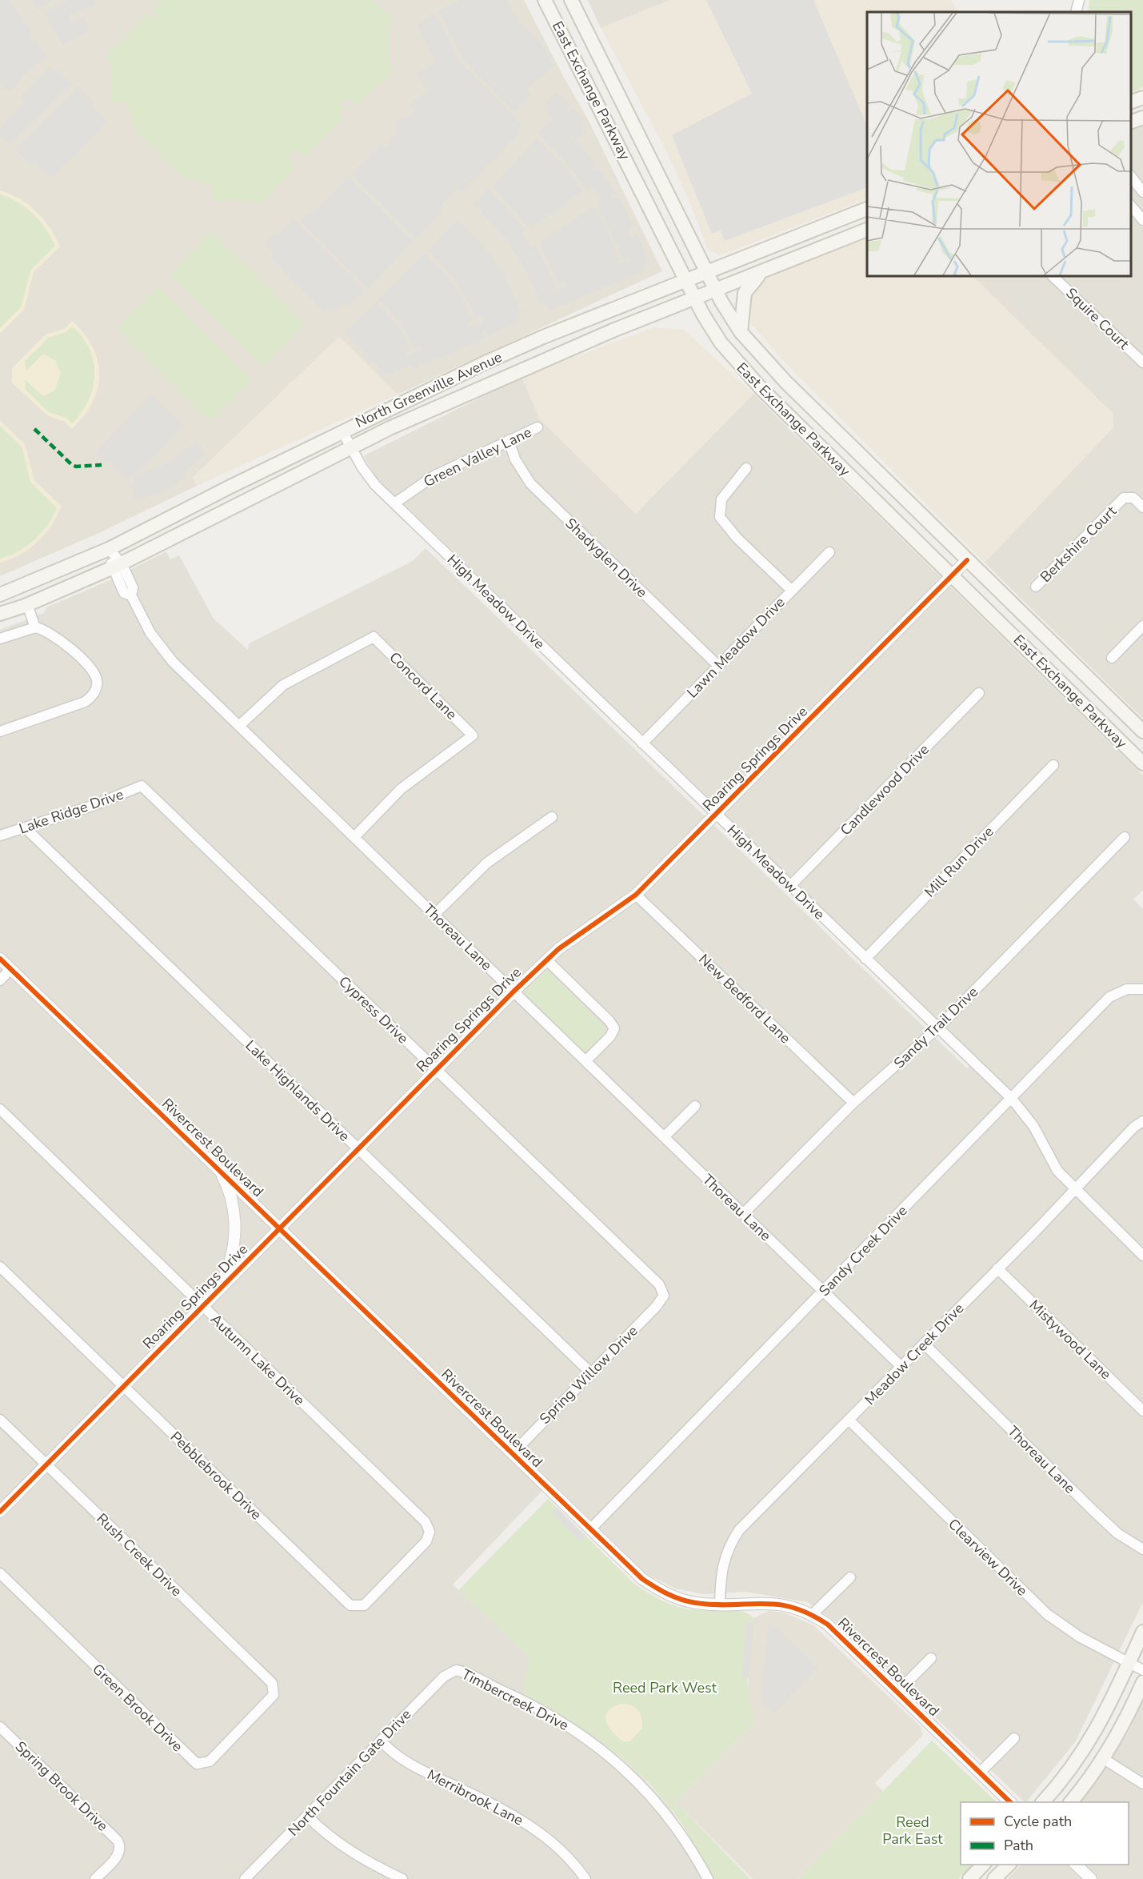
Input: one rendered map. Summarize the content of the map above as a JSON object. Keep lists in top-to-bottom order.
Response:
{
  "streets": {
    "main road": ["East Exchange Parkway", "North Greenville Avenue"],
    "street": [
      "Squire Court",
      "Green Valley Lane",
      "Berkshire Court",
      "Shadyglen Drive",
      "High Meadow Drive",
      "Lawn Meadow Drive",
      "Concord Lane",
      "Roaring Springs Drive",
      "Candlewood Drive",
      "Lake Ridge Drive",
      "Mill Run Drive",
      "Thoreau Lane",
      "New Bedford Lane",
      "Cypress Drive",
      "Sandy Trail Drive",
      "Lake Highlands Drive",
      "Rivercrest Boulevard",
      "Sandy Creek Drive",
      "Mistywood Lane",
      "Meadow Creek Drive",
      "Autumn Lake Drive",
      "Spring Willow Drive",
      "Pebblebrook Drive",
      "Rush Creek Drive",
      "Clearview Drive",
      "Timbercreek Drive",
      "Green Brook Drive",
      "North Fountain Gate Drive",
      "Spring Brook Drive",
      "Merribrook Lane"
    ]
  },
  "crossings": [
    ["East Exchange Parkway", "North Greenville Avenue"],
    ["East Exchange Parkway", "Roaring Springs Drive"],
    ["North Greenville Avenue", "High Meadow Drive"],
    ["North Greenville Avenue", "Thoreau Lane"],
    ["Green Valley Lane", "Shadyglen Drive"],
    ["Green Valley Lane", "High Meadow Drive"],
    ["Shadyglen Drive", "Lawn Meadow Drive"],
    ["High Meadow Drive", "Lawn Meadow Drive"],
    ["High Meadow Drive", "Roaring Springs Drive"],
    ["High Meadow Drive", "Candlewood Drive"],
    ["High Meadow Drive", "Mill Run Drive"],
    ["High Meadow Drive", "Sandy Trail Drive"],
    ["High Meadow Drive", "Sandy Creek Drive"],
    ["High Meadow Drive", "Meadow Creek Drive"],
    ["Concord Lane", "Thoreau Lane"],
    ["Roaring Springs Drive", "Thoreau Lane"],
    ["Roaring Springs Drive", "New Bedford Lane"],
    ["Roaring Springs Drive", "Cypress Drive"],
    ["Roaring Springs Drive", "Lake Highlands Drive"],
    ["Roaring Springs Drive", "Rivercrest Boulevard"],
    ["Roaring Springs Drive", "Autumn Lake Drive"],
    ["Roaring Springs Drive", "Pebblebrook Drive"],
    ["Roaring Springs Drive", "Rush Creek Drive"],
    ["Lake Ridge Drive", "Cypress Drive"],
    ["Lake Ridge Drive", "Lake Highlands Drive"],
    ["Thoreau Lane", "Sandy Trail Drive"],
    ["Thoreau Lane", "Sandy Creek Drive"],
    ["Thoreau Lane", "Meadow Creek Drive"],
    ["New Bedford Lane", "Sandy Trail Drive"],
    ["Cypress Drive", "Spring Willow Drive"],
    ["Lake Highlands Drive", "Spring Willow Drive"],
    ["Rivercrest Boulevard", "Sandy Creek Drive"],
    ["Rivercrest Boulevard", "Meadow Creek Drive"],
    ["Rivercrest Boulevard", "Spring Willow Drive"],
    ["Mistywood Lane", "Meadow Creek Drive"],
    ["Meadow Creek Drive", "Clearview Drive"],
    ["Autumn Lake Drive", "Pebblebrook Drive"],
    ["Rush Creek Drive", "Green Brook Drive"],
    ["Timbercreek Drive", "North Fountain Gate Drive"],
    ["North Fountain Gate Drive", "Merribrook Lane"]
  ],
  "parks": ["Reed Park West", "Reed Park East"],
  "legend": ["Cycle path", "Path"]
}
